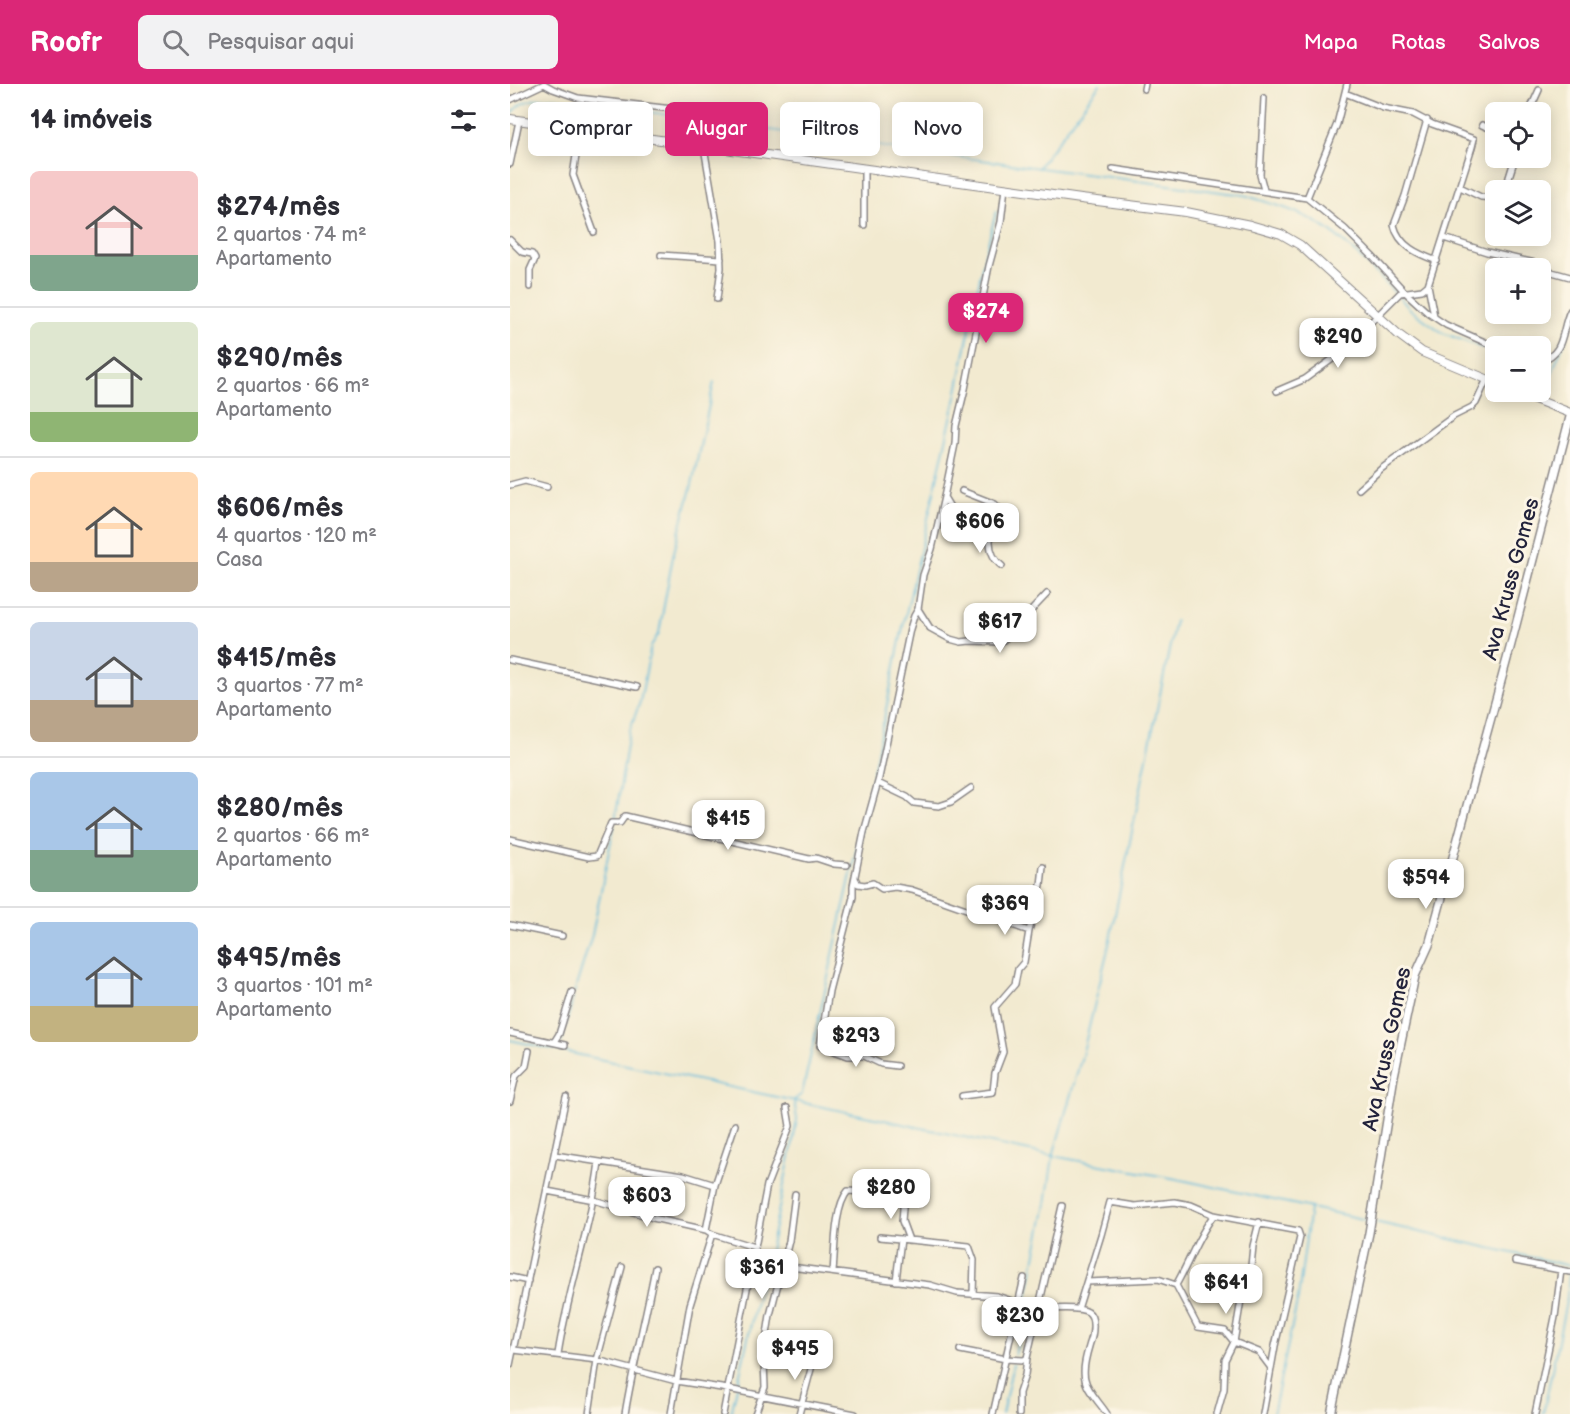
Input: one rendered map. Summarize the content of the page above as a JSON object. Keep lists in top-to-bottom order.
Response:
{
  "streets": {
    "street": ["Ava Kruss Gomes"]
  },
  "page": {
    "header": "Roofr",
    "search": "Pesquisar aqui",
    "nav": ["Mapa", "Rotas", "Salvos"],
    "heading": "14 imóveis",
    "map_buttons": ["+", "−"],
    "chip": [
      "Comprar",
      "Alugar",
      "Filtros",
      "Novo"
    ],
    "list": [
      {
        "name": "$274/mês",
        "note": "2 quartos · 74 m² · Apartamento"
      },
      {
        "name": "$290/mês",
        "note": "2 quartos · 66 m² · Apartamento"
      },
      {
        "name": "$606/mês",
        "note": "4 quartos · 120 m² · Casa"
      },
      {
        "name": "$415/mês",
        "note": "3 quartos · 77 m² · Apartamento"
      },
      {
        "name": "$280/mês",
        "note": "2 quartos · 66 m² · Apartamento"
      },
      {
        "name": "$495/mês",
        "note": "3 quartos · 101 m² · Apartamento"
      }
    ],
    "price": [
      "$274",
      "$290",
      "$606",
      "$617",
      "$415",
      "$594",
      "$369",
      "$293",
      "$280",
      "$603",
      "$361",
      "$641",
      "$230",
      "$495"
    ]
  }
}
